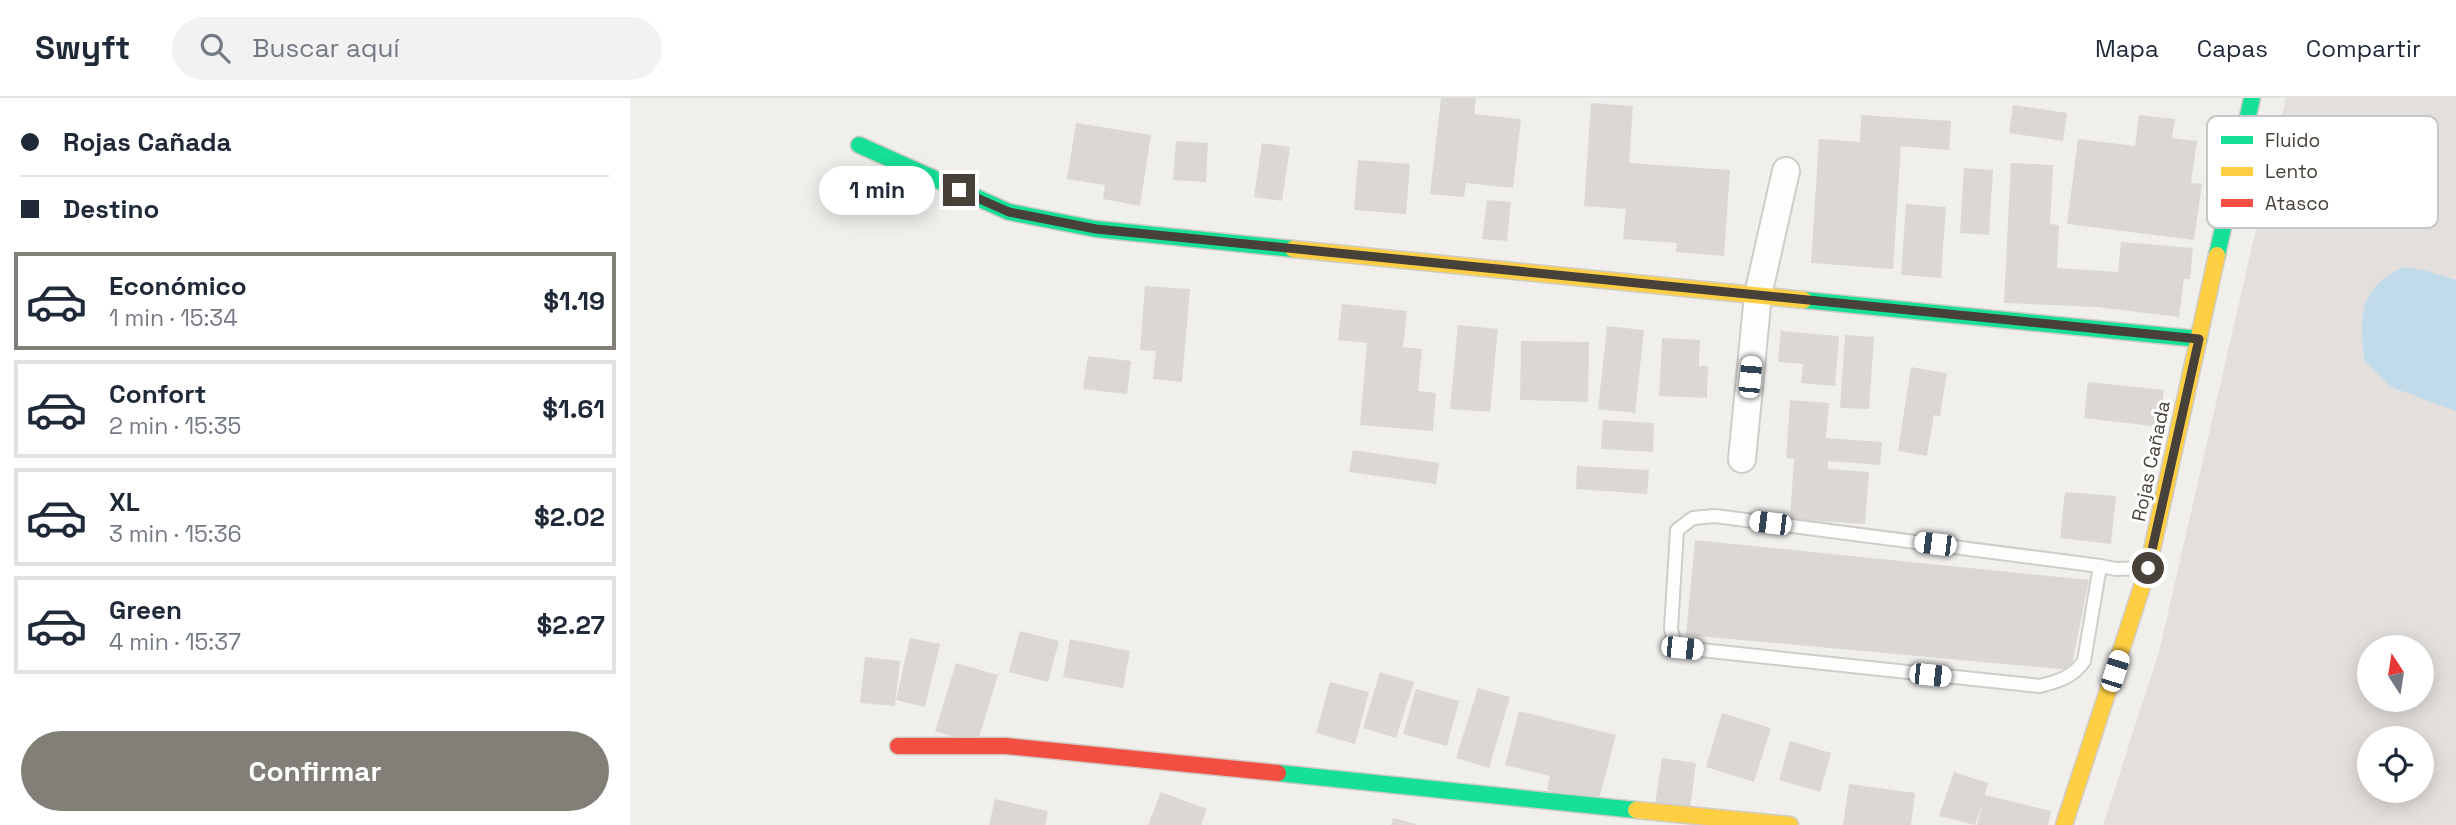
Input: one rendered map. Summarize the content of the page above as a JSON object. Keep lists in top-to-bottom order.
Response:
{
  "streets": {
    "street": ["Rojas Cañada"]
  },
  "legend": ["Fluido", "Lento", "Atasco"],
  "north": "top",
  "page": {
    "header": "Swyft",
    "search": "Buscar aquí",
    "nav": ["Mapa", "Capas", "Compartir"],
    "banner": ["Rojas Cañada", "Destino"],
    "bubble": "1 min",
    "list": [
      {
        "name": "Económico",
        "note": "1 min · 15:34",
        "value": "$1.19"
      },
      {
        "name": "Confort",
        "note": "2 min · 15:35",
        "value": "$1.61"
      },
      {
        "name": "XL",
        "note": "3 min · 15:36",
        "value": "$2.02"
      },
      {
        "name": "Green",
        "note": "4 min · 15:37",
        "value": "$2.27"
      }
    ],
    "buttons": "Confirmar"
  }
}
